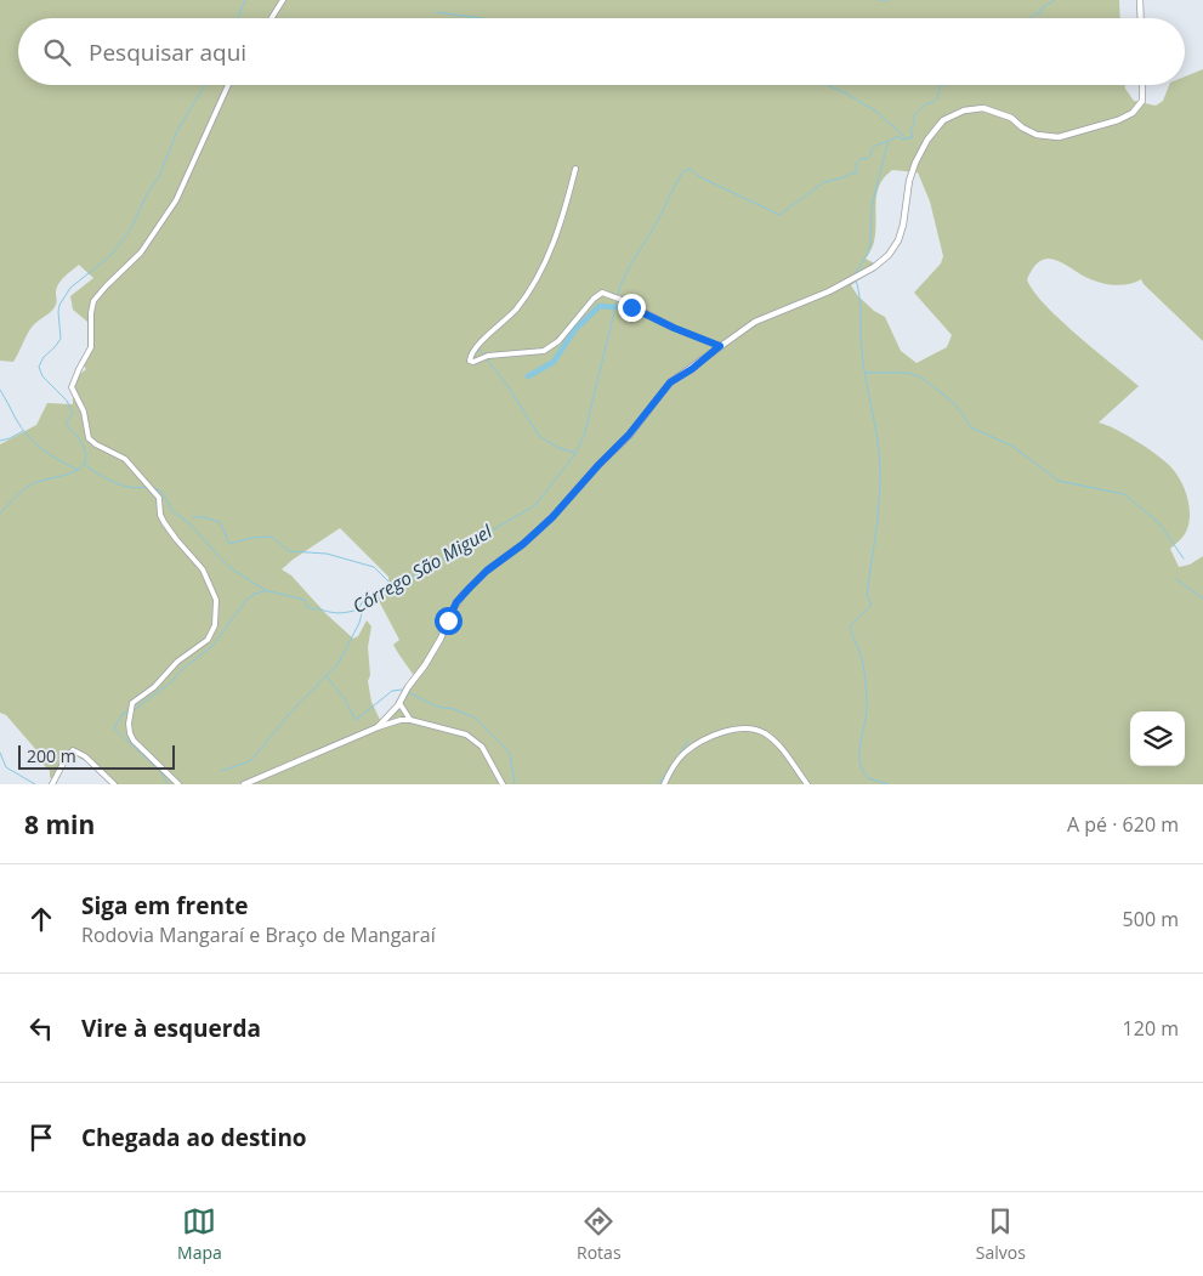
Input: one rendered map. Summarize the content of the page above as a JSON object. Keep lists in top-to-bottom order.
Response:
{
  "water": ["Córrego São Miguel"],
  "scale_bar": "200 m",
  "page": {
    "search": "Pesquisar aqui",
    "scale": "200 m",
    "heading": ["8 min", "A pé · 620 m"],
    "list": [
      ["Siga em frente", "Rodovia Mangaraí e Braço de Mangaraí", "500 m"],
      ["Vire à esquerda", "120 m"],
      "Chegada ao destino"
    ],
    "nav": ["Mapa", "Rotas", "Salvos"]
  }
}
